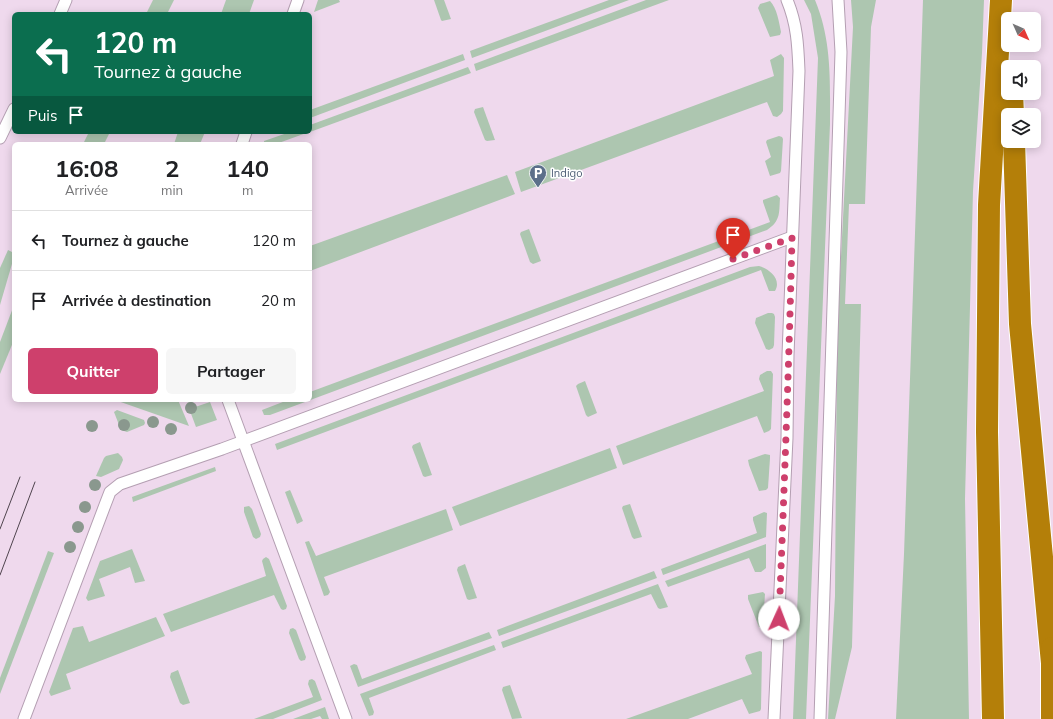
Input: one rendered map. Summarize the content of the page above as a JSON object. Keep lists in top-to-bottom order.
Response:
{
  "places": {
    "parking": ["Indigo"]
  },
  "north": "bottom right",
  "page": {
    "turn": ["120 m", "Tournez à gauche"],
    "then": "Puis",
    "eta": [
      "16:08",
      "Arrivée",
      "2",
      "min",
      "140",
      "m"
    ],
    "list": [
      {
        "name": "Tournez à gauche",
        "value": "120 m"
      },
      {
        "name": "Arrivée à destination",
        "value": "20 m"
      }
    ],
    "buttons": ["Quitter", "Partager"]
  }
}
